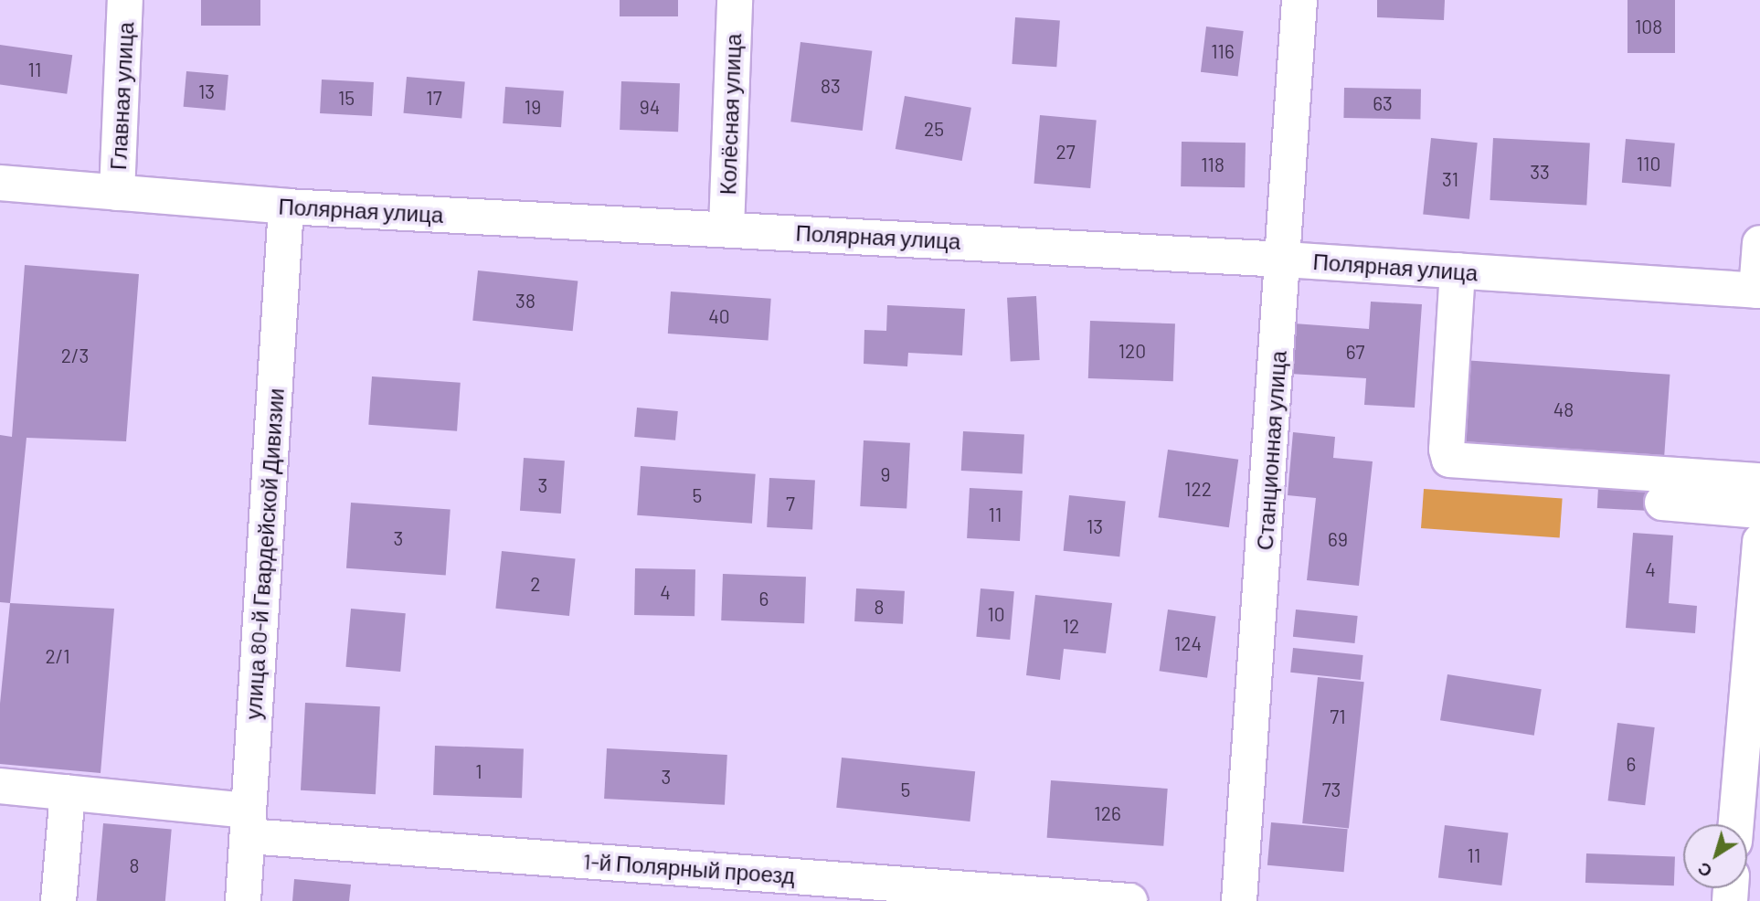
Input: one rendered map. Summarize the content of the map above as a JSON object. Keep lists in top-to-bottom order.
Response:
{
  "streets": {
    "street": [
      "Главная улица",
      "Колёсная улица",
      "Полярная улица",
      "Станционная улица",
      "улица 80-й Гвардейской Дивизии",
      "1-й Полярный проезд"
    ]
  },
  "crossings": [
    ["Главная улица", "Полярная улица"],
    ["Колёсная улица", "Полярная улица"],
    ["Полярная улица", "Станционная улица"],
    ["Полярная улица", "улица 80-й Гвардейской Дивизии"],
    ["улица 80-й Гвардейской Дивизии", "1-й Полярный проезд"]
  ],
  "house_numbers": [
    "108",
    "116",
    "11",
    "83",
    "13",
    "15",
    "17",
    "63",
    "19",
    "94",
    "25",
    "27",
    "110",
    "118",
    "33",
    "31",
    "38",
    "40",
    "120",
    "67",
    "2/3",
    "48",
    "9",
    "3",
    "122",
    "5",
    "7",
    "11",
    "13",
    "3",
    "69",
    "4",
    "2",
    "4",
    "6",
    "8",
    "10",
    "12",
    "124",
    "2/1",
    "71",
    "6",
    "1",
    "3",
    "5",
    "73",
    "126",
    "11",
    "8"
  ],
  "north": "bottom left"
}
